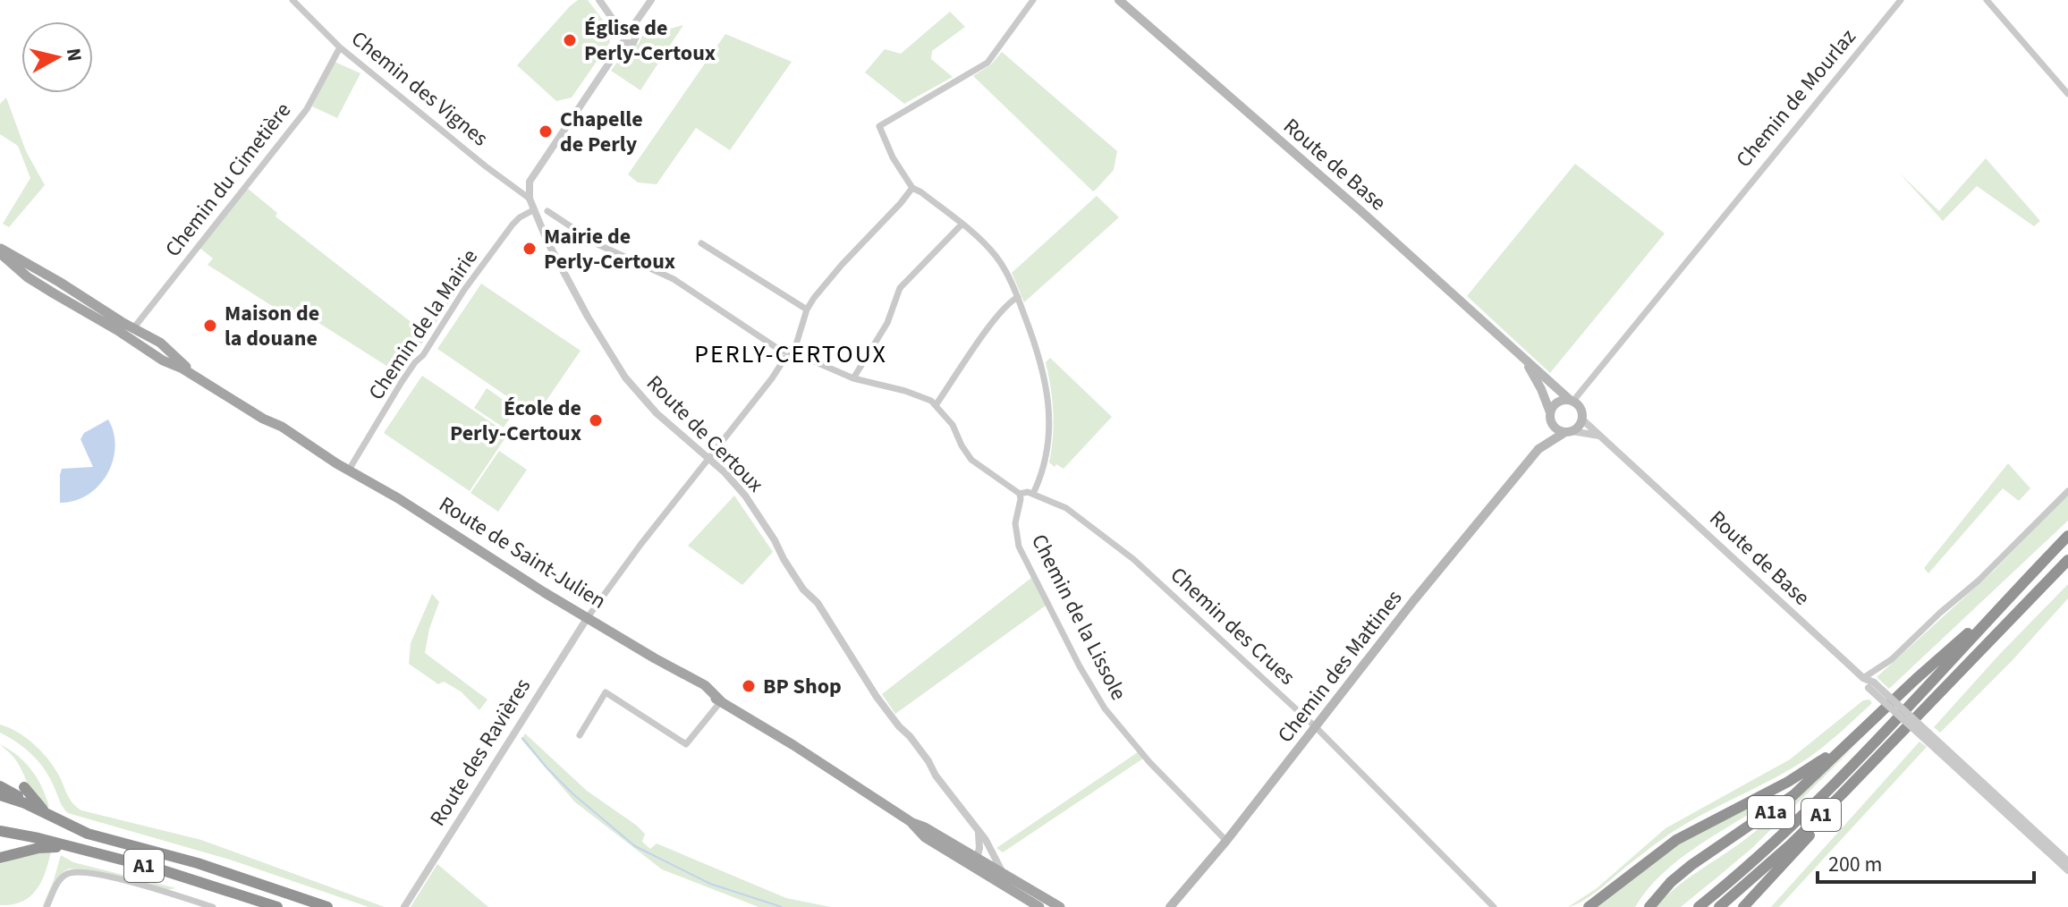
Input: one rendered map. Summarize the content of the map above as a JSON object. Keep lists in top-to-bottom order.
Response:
{
  "streets": {
    "highway": ["A1a", "A1"],
    "main road": ["Route de Base", "Route de Saint-Julien", "Chemin des Mattines"],
    "street": [
      "Chemin des Vignes",
      "Chemin de Mourlaz",
      "Chemin du Cimetière",
      "Chemin de la Mairie",
      "Route de Certoux",
      "Chemin de la Lissole",
      "Chemin des Crues",
      "Route des Ravières"
    ]
  },
  "crossings": [
    ["Chemin des Vignes", "Chemin du Cimetière"],
    ["Chemin des Vignes", "Route de Certoux"],
    ["Chemin de Mourlaz", "Route de Base"],
    ["Chemin de Mourlaz", "Chemin des Mattines"],
    ["Route de Base", "Chemin des Mattines"],
    ["Chemin du Cimetière", "Route de Saint-Julien"],
    ["Chemin de la Mairie", "Route de Certoux"],
    ["Chemin de la Mairie", "Route de Saint-Julien"],
    ["Route de Certoux", "Route de Saint-Julien"],
    ["Route de Saint-Julien", "Route des Ravières"],
    ["Chemin de la Lissole", "Chemin des Crues"],
    ["Chemin de la Lissole", "Chemin des Mattines"],
    ["Chemin des Crues", "Chemin des Mattines"],
    ["A1a", "A1"]
  ],
  "districts": ["PERLY-CERTOUX"],
  "places": [
    "Église de Perly-Certoux",
    "Chapelle de Perly",
    "Mairie de Perly-Certoux",
    "Maison de la douane",
    "École de Perly-Certoux",
    "BP Shop"
  ],
  "scale_bar": "200 m",
  "north": "right"
}
